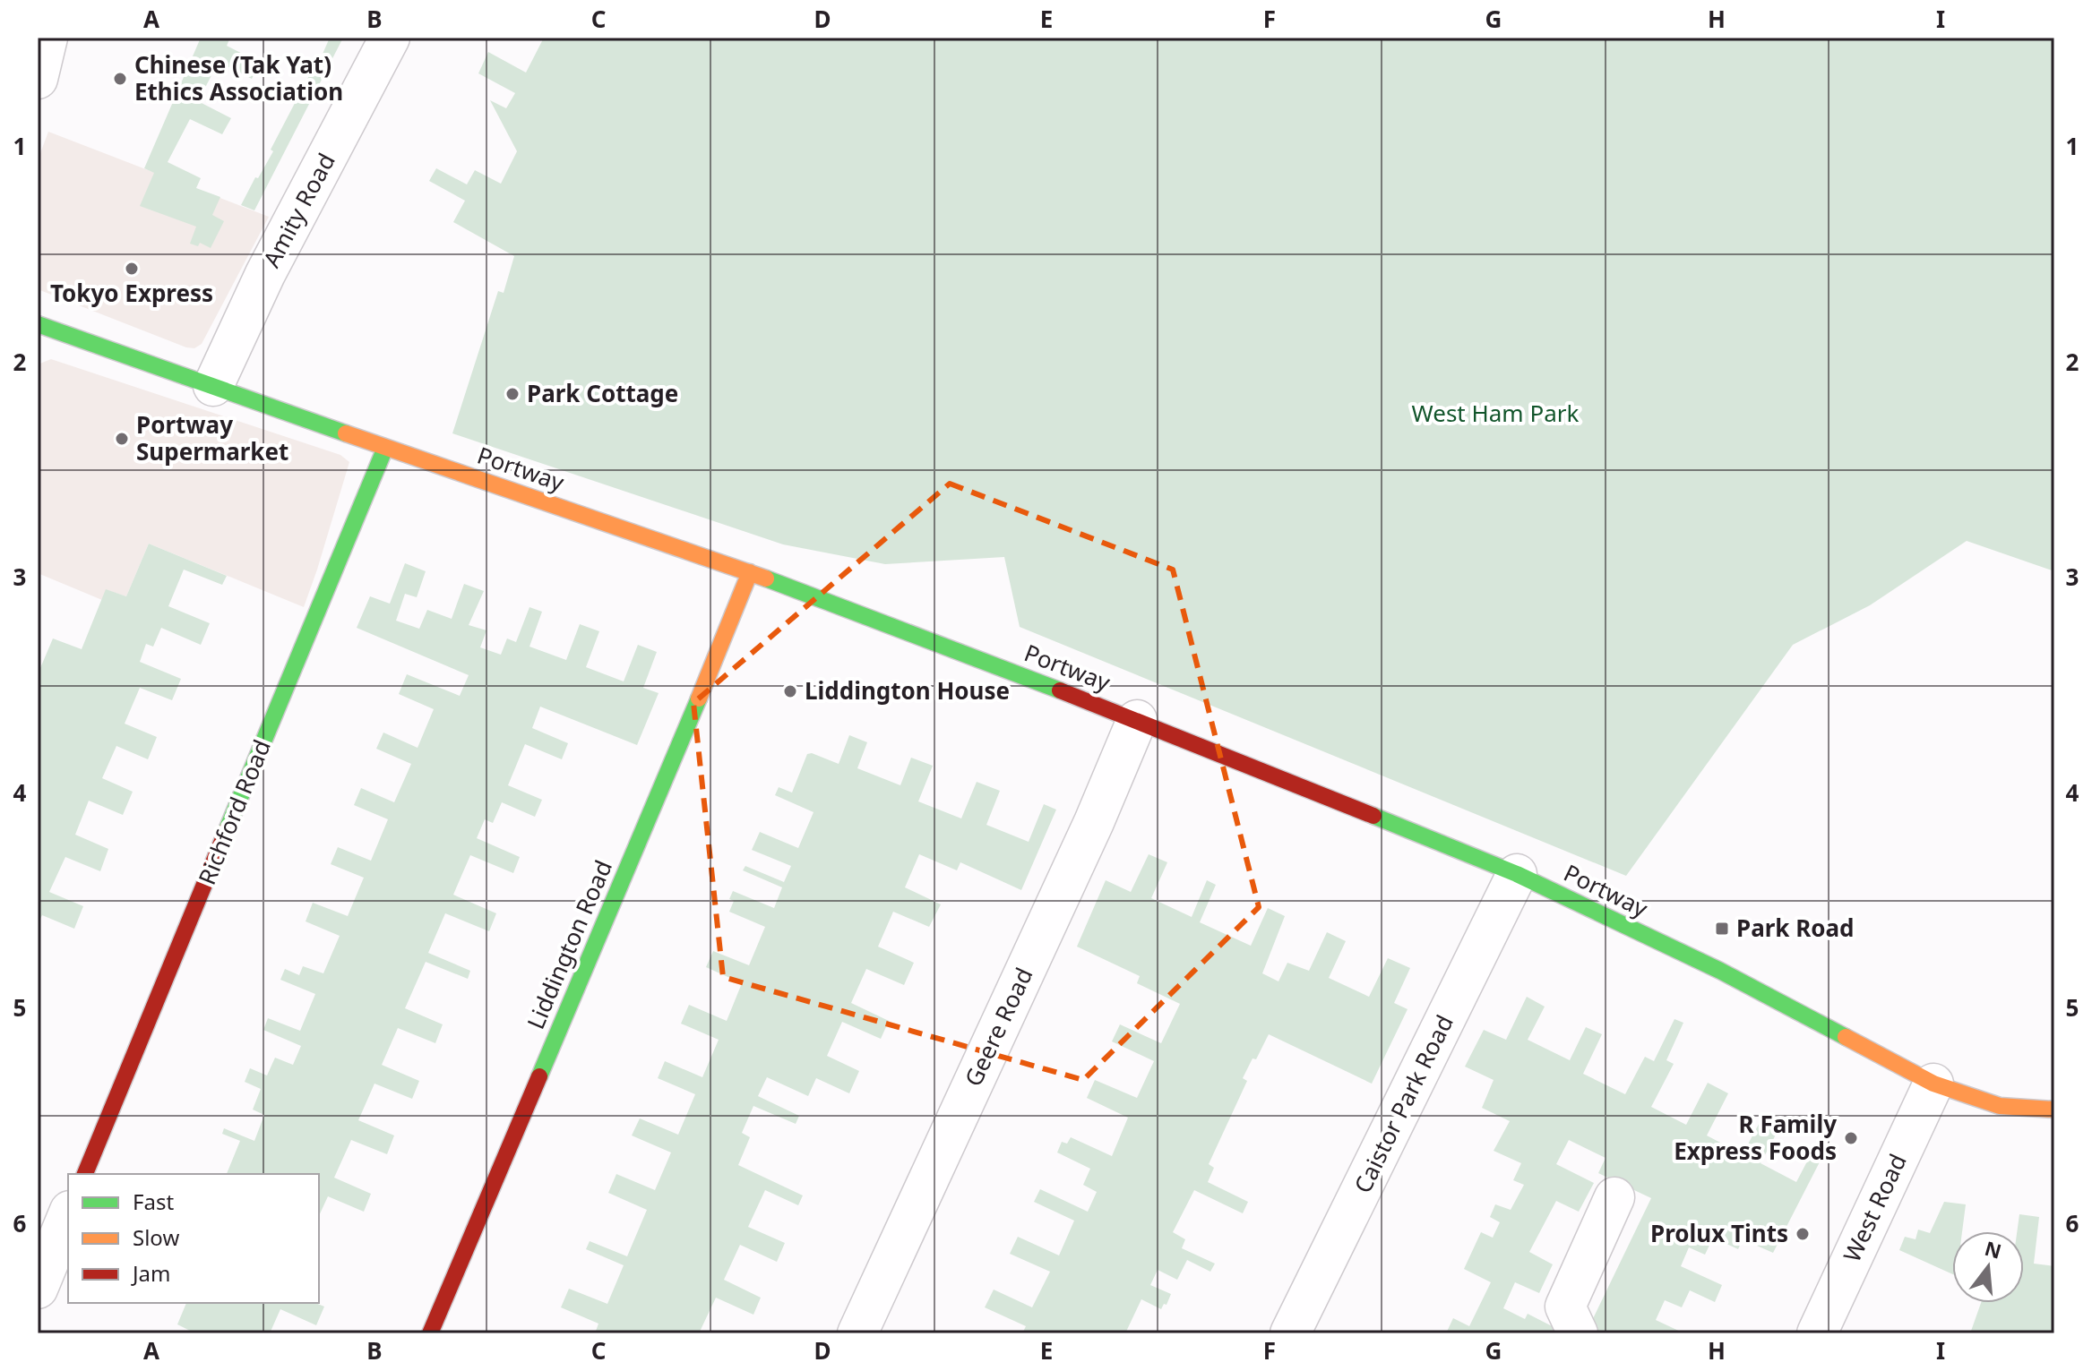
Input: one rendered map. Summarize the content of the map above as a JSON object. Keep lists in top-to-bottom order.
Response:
{
  "streets": {
    "main road": ["Portway", "Richford Road", "Liddington Road"],
    "street": [
      "Amity Road",
      "Geere Road",
      "Caistor Park Road",
      "West Road"
    ]
  },
  "crossings": [
    ["Amity Road", "Portway"],
    ["Portway", "Richford Road"],
    ["Portway", "Liddington Road"],
    ["Portway", "Geere Road"],
    ["Portway", "Caistor Park Road"],
    ["Portway", "West Road"]
  ],
  "parks": ["West Ham Park"],
  "places": {
    "other": [
      "Chinese (Tak Yat) Ethics Association",
      "Tokyo Express",
      "Park Cottage",
      "Portway Supermarket",
      "Liddington House",
      "R Family Express Foods",
      "Prolux Tints"
    ],
    "transit": ["Park Road"]
  },
  "legend": ["Fast", "Slow", "Jam"],
  "north": "top",
  "grid": {
    "columns": [
      "A",
      "B",
      "C",
      "D",
      "E",
      "F",
      "G",
      "H",
      "I"
    ],
    "rows": [
      "1",
      "2",
      "3",
      "4",
      "5",
      "6"
    ]
  }
}
